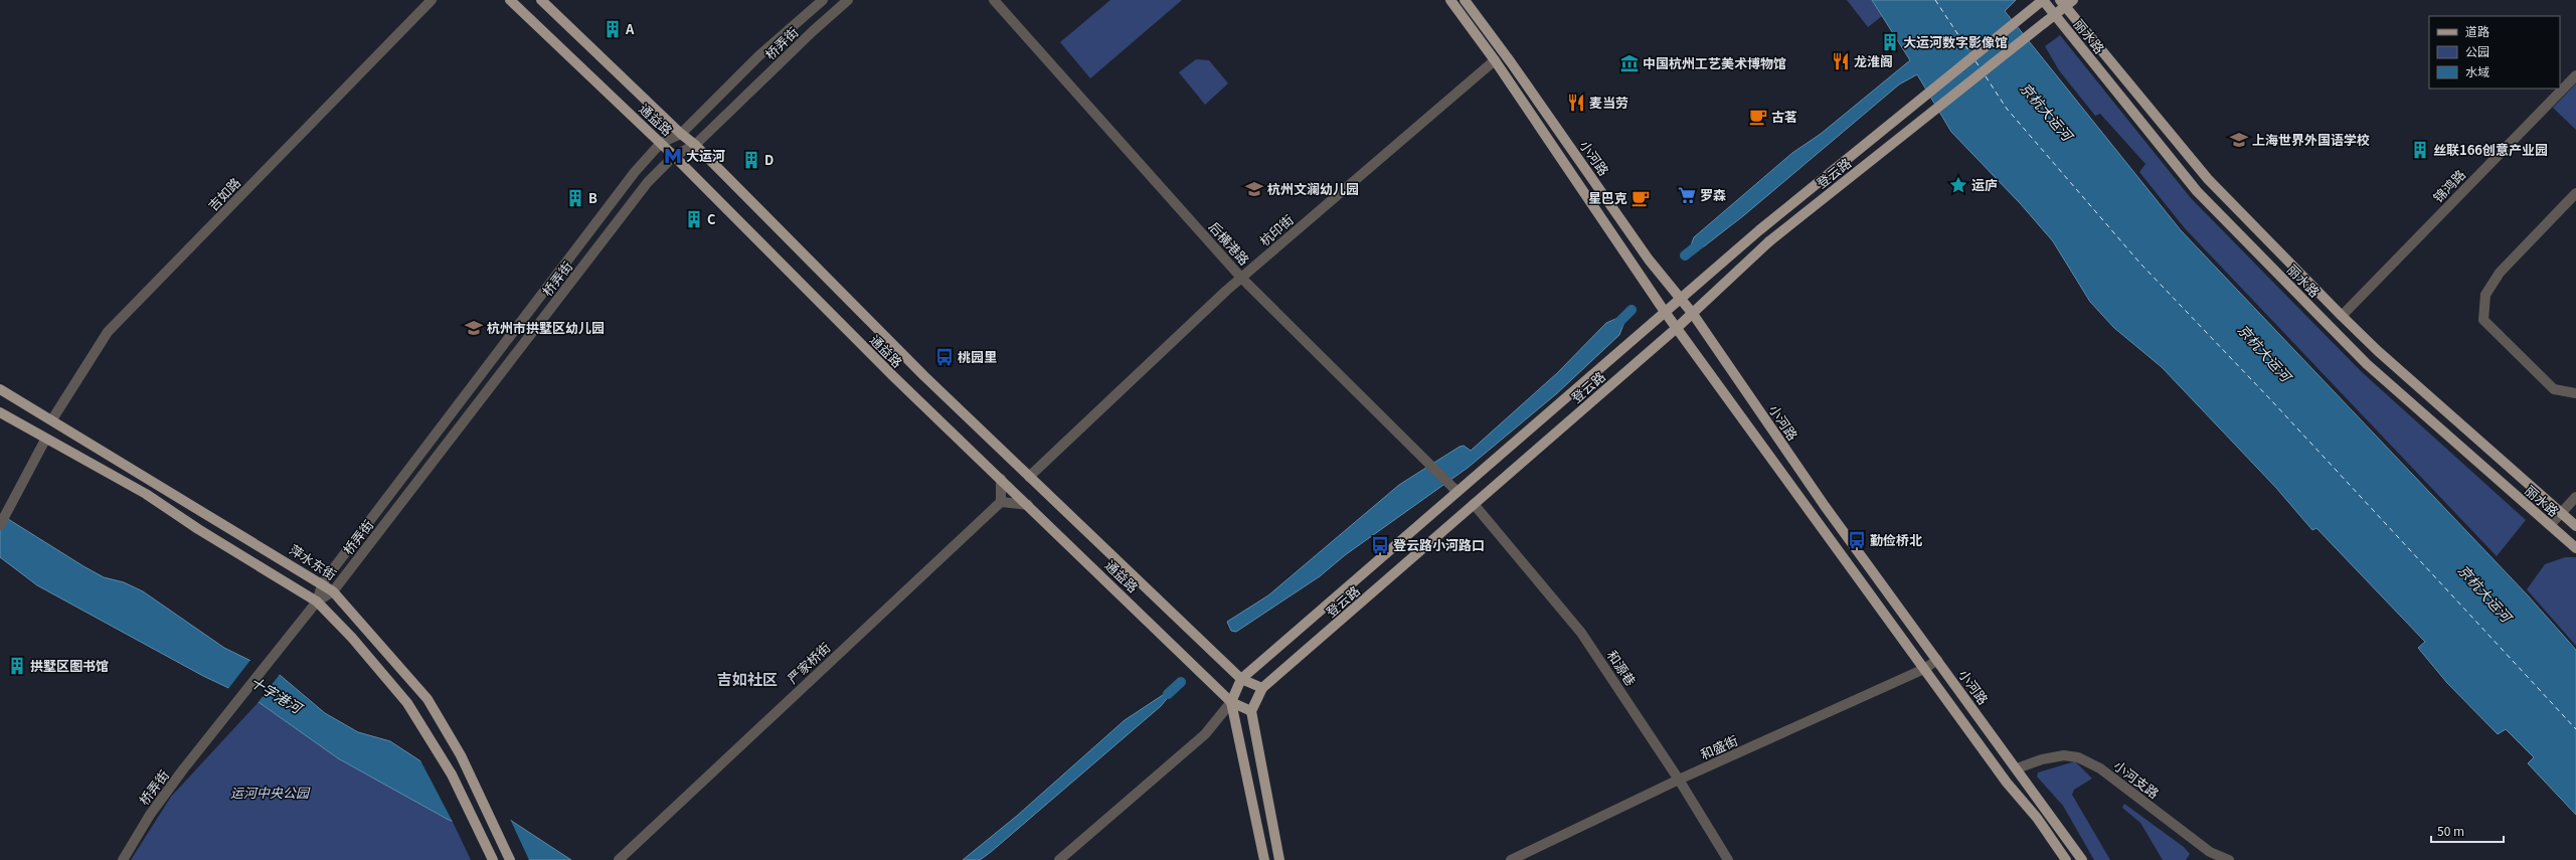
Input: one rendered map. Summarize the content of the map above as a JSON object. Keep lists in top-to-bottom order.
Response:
{
  "streets": {
    "main road": [
      "丽水路",
      "通益路",
      "小河路",
      "登云路",
      "萍水东街"
    ],
    "street": [
      "桥弄街",
      "锦鸿路",
      "吉如路",
      "杭印街",
      "后横港路",
      "严家桥街",
      "和源巷",
      "和盛街",
      "小河支路"
    ]
  },
  "crossings": [
    ["丽水路", "登云路"],
    ["丽水路", "锦鸿路"],
    ["桥弄街", "通益路"],
    ["桥弄街", "萍水东街"],
    ["通益路", "登云路"],
    ["通益路", "杭印街"],
    ["小河路", "登云路"],
    ["小河路", "和盛街"],
    ["小河路", "小河支路"],
    ["登云路", "后横港路"],
    ["登云路", "和源巷"],
    ["吉如路", "萍水东街"],
    ["杭印街", "后横港路"],
    ["和源巷", "和盛街"]
  ],
  "districts": ["吉如社区"],
  "water": ["京杭大运河", "十字港河"],
  "parks": ["运河中央公园"],
  "places": {
    "building": [
      "A",
      "大运河数字影像馆",
      "丝联166创意产业园",
      "D",
      "B",
      "C",
      "拱墅区图书馆"
    ],
    "restaurant": ["龙淮阁", "麦当劳"],
    "museum": ["中国杭州工艺美术博物馆"],
    "cafe": ["古茗", "星巴克"],
    "school or university": ["上海世界外国语学校", "杭州文澜幼儿园", "杭州市拱墅区幼儿园"],
    "metro station": ["大运河"],
    "place": ["运庐"],
    "supermarket": ["罗森"],
    "bus stop": ["桃园里", "勤俭桥北", "登云路小河路口"]
  },
  "legend": ["道路", "公园", "水域"],
  "scale_bar": "50 m"
}
